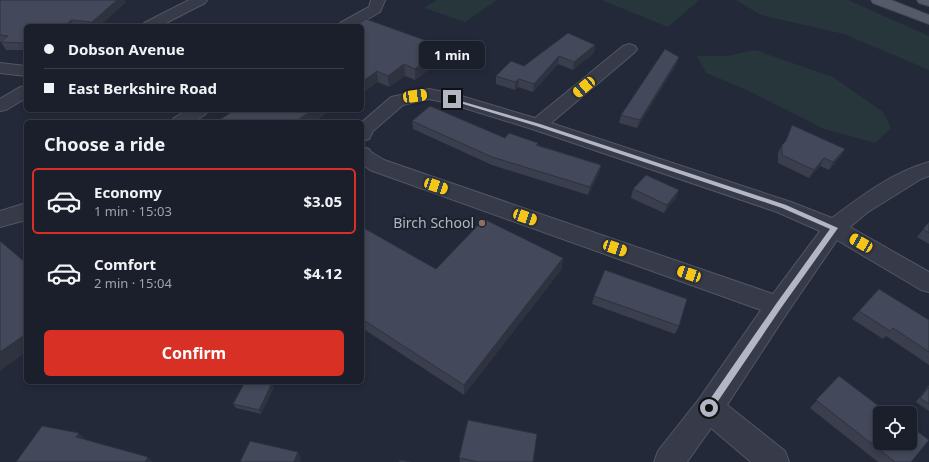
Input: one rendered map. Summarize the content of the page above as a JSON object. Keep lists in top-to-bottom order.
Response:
{
  "places": ["Birch School"],
  "page": {
    "banner": ["Dobson Avenue", "East Berkshire Road"],
    "bubble": "1 min",
    "heading": "Choose a ride",
    "list": [
      {
        "name": "Economy",
        "note": "1 min · 15:03",
        "value": "$3.05"
      },
      {
        "name": "Comfort",
        "note": "2 min · 15:04",
        "value": "$4.12"
      }
    ],
    "buttons": "Confirm"
  }
}
